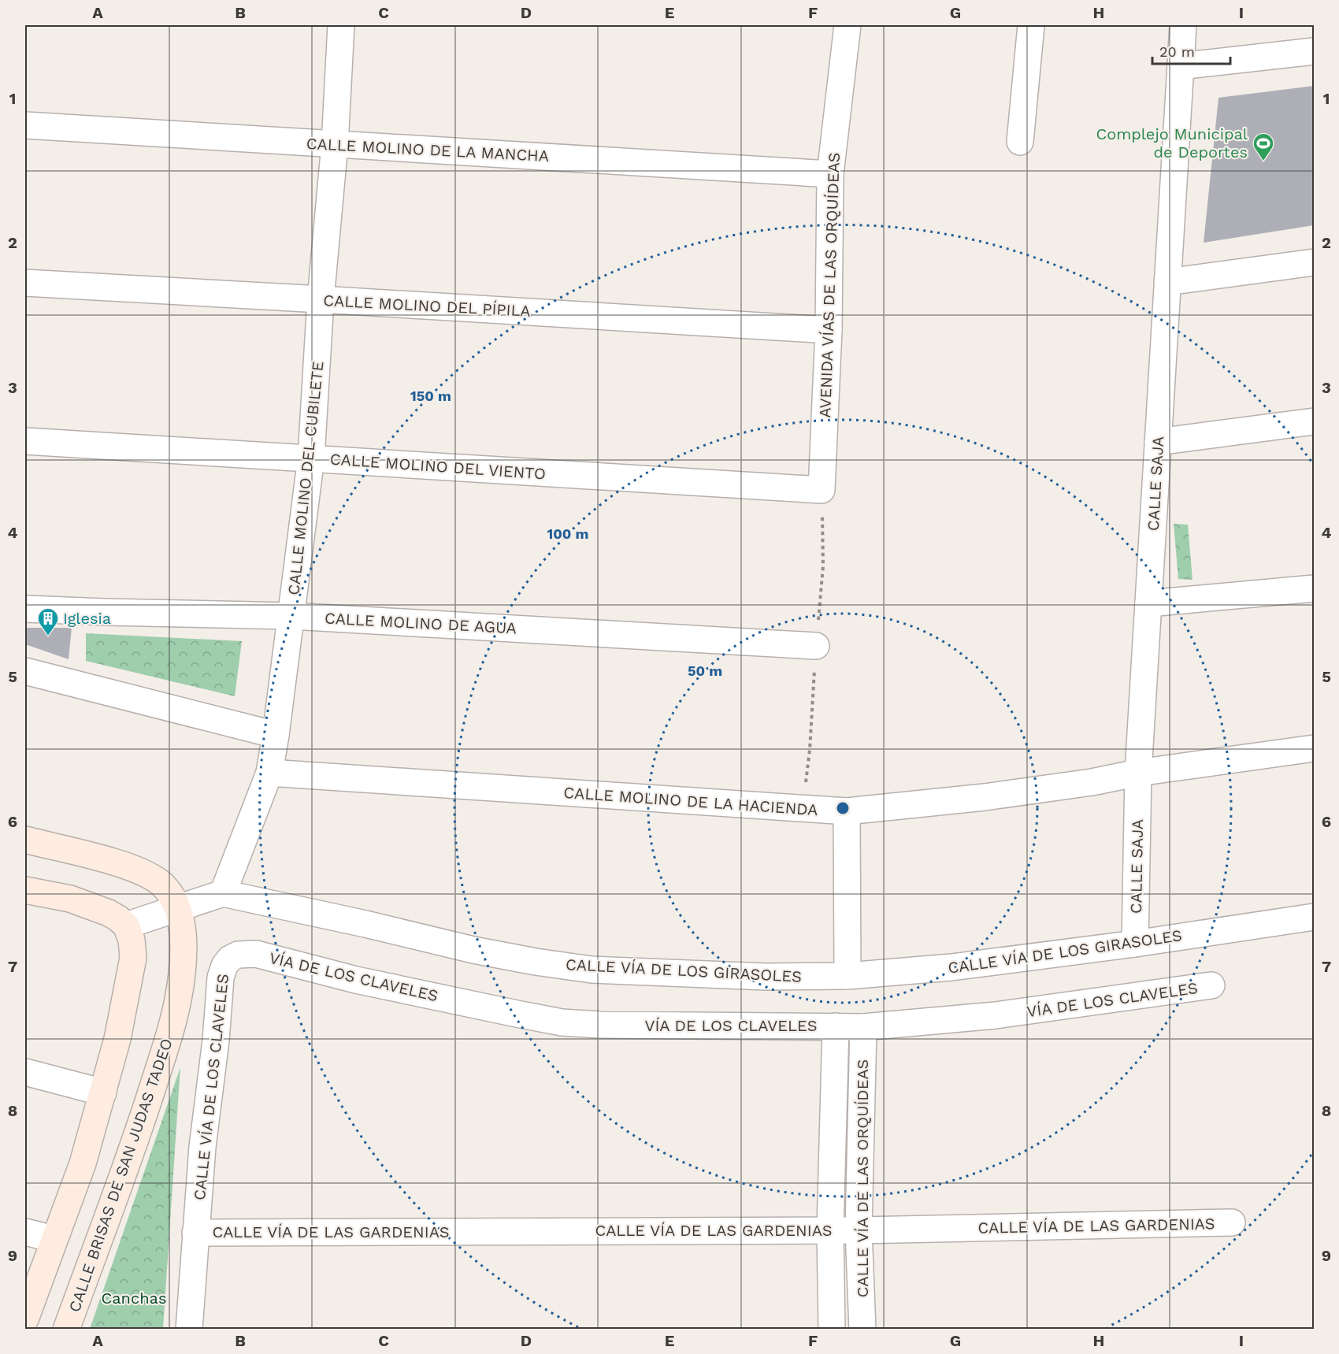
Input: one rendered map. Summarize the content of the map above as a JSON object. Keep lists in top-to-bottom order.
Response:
{
  "streets": {
    "street": [
      "CALLE MOLINO DE LA MANCHA",
      "AVENIDA VÍAS DE LAS ORQUÍDEAS",
      "CALLE MOLINO DEL PÍPILA",
      "CALLE MOLINO DEL VIENTO",
      "CALLE MOLINO DEL CUBILETE",
      "CALLE SAJA",
      "CALLE MOLINO DE AGUA",
      "CALLE MOLINO DE LA HACIENDA",
      "CALLE VÍA DE LOS GIRASOLES",
      "VÍA DE LOS CLAVELES",
      "CALLE VÍA DE LOS CLAVELES",
      "CALLE BRISAS DE SAN JUDAS TADEO",
      "CALLE VÍA DE LAS ORQUÍDEAS",
      "CALLE VÍA DE LAS GARDENIAS"
    ]
  },
  "crossings": [
    ["CALLE MOLINO DE LA MANCHA", "AVENIDA VÍAS DE LAS ORQUÍDEAS"],
    ["CALLE MOLINO DE LA MANCHA", "CALLE MOLINO DEL CUBILETE"],
    ["AVENIDA VÍAS DE LAS ORQUÍDEAS", "CALLE MOLINO DEL PÍPILA"],
    ["AVENIDA VÍAS DE LAS ORQUÍDEAS", "CALLE MOLINO DEL VIENTO"],
    ["CALLE MOLINO DEL PÍPILA", "CALLE MOLINO DEL CUBILETE"],
    ["CALLE MOLINO DEL VIENTO", "CALLE MOLINO DEL CUBILETE"],
    ["CALLE MOLINO DEL CUBILETE", "CALLE MOLINO DE AGUA"],
    ["CALLE MOLINO DEL CUBILETE", "CALLE MOLINO DE LA HACIENDA"],
    ["CALLE MOLINO DEL CUBILETE", "CALLE VÍA DE LOS GIRASOLES"],
    ["CALLE SAJA", "CALLE MOLINO DE LA HACIENDA"],
    ["CALLE SAJA", "CALLE VÍA DE LOS GIRASOLES"],
    ["VÍA DE LOS CLAVELES", "CALLE VÍA DE LOS CLAVELES"],
    ["VÍA DE LOS CLAVELES", "CALLE VÍA DE LAS ORQUÍDEAS"],
    ["CALLE VÍA DE LOS CLAVELES", "CALLE VÍA DE LAS GARDENIAS"],
    ["CALLE VÍA DE LAS ORQUÍDEAS", "CALLE VÍA DE LAS GARDENIAS"]
  ],
  "parks": ["Canchas"],
  "places": {
    "sports": ["Complejo Municipal de Deportes"],
    "building": ["Iglesia"]
  },
  "scale_bar": "20 m",
  "grid": {
    "columns": [
      "A",
      "B",
      "C",
      "D",
      "E",
      "F",
      "G",
      "H",
      "I"
    ],
    "rows": [
      "1",
      "2",
      "3",
      "4",
      "5",
      "6",
      "7",
      "8",
      "9"
    ]
  },
  "rings": ["150 m", "100 m", "50 m"]
}
